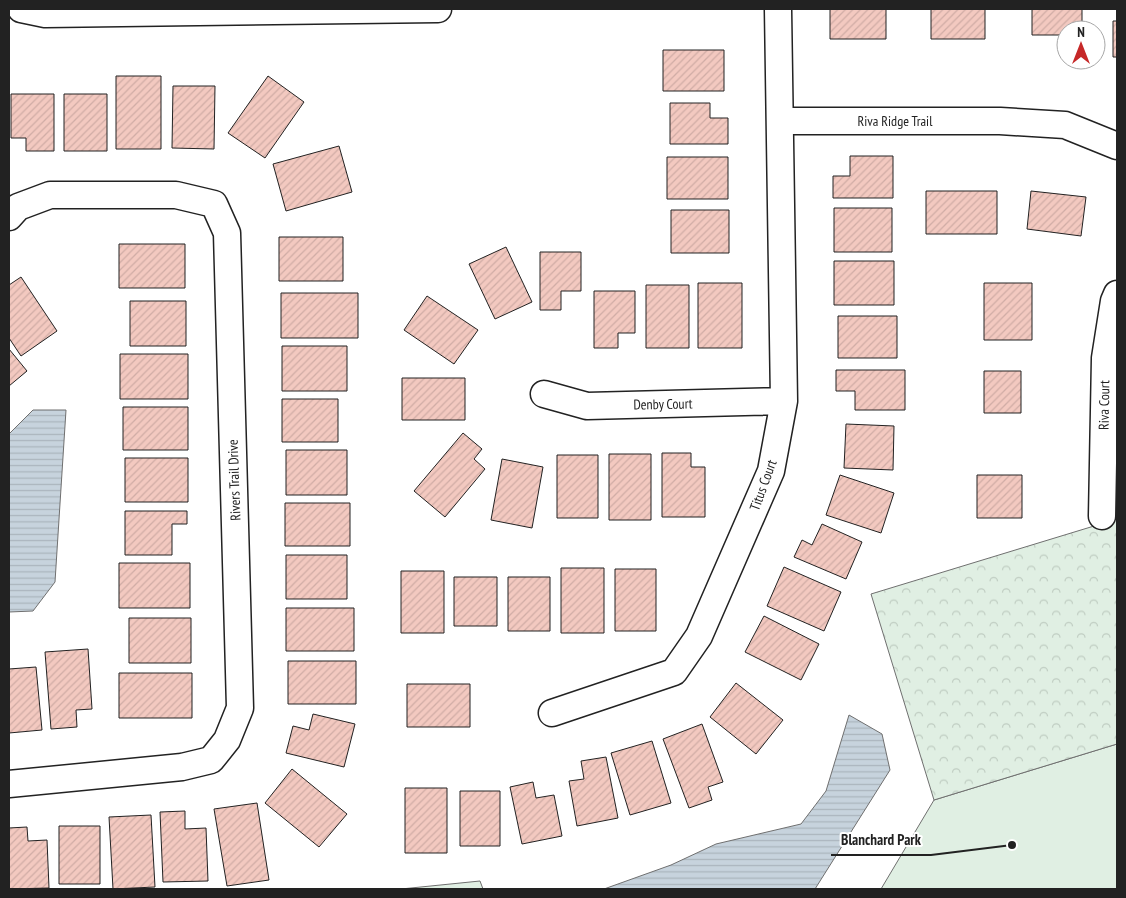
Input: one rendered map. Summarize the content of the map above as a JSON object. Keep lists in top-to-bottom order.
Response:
{
  "streets": {
    "street": [
      "Riva Ridge Trail",
      "Denby Court",
      "Riva Court",
      "Rivers Trail Drive",
      "Titus Court"
    ]
  },
  "crossings": [
    ["Riva Ridge Trail", "Titus Court"],
    ["Denby Court", "Titus Court"]
  ],
  "places": ["Blanchard Park"],
  "north": "top"
}
